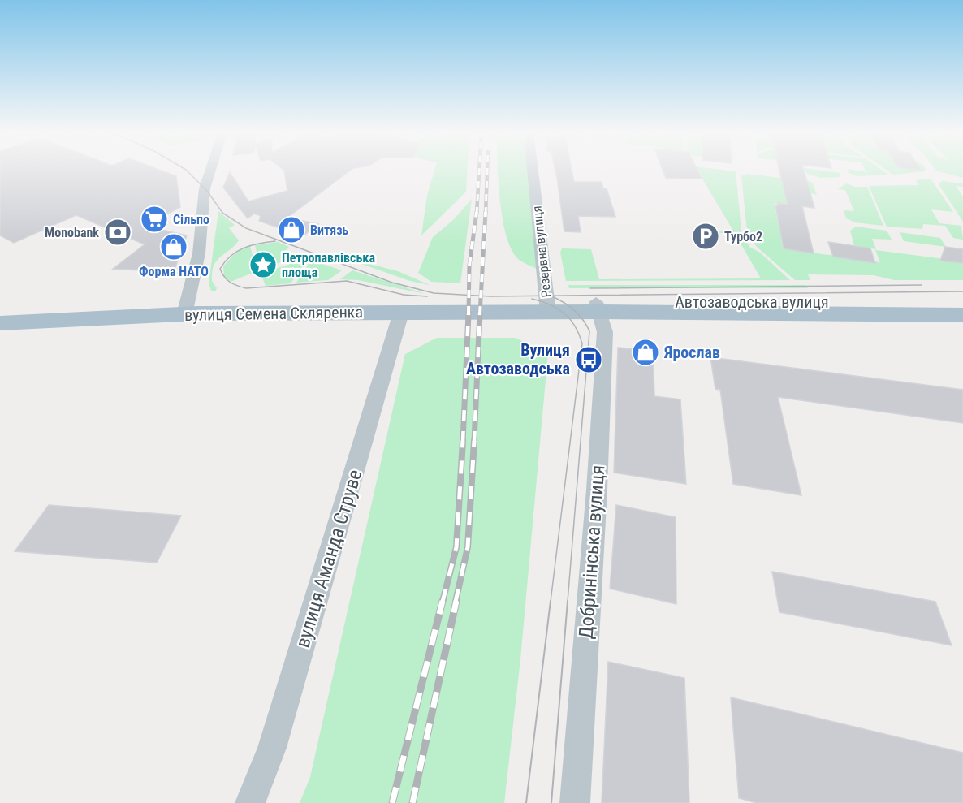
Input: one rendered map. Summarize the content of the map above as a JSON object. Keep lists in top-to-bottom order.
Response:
{
  "streets": {
    "main road": ["Автозаводська вулиця", "вулиця Семена Скляренка"],
    "street": ["Резервна вулиця", "Добринінська вулиця", "вулиця Аманда Струве"]
  },
  "crossings": [
    ["Резервна вулиця", "Автозаводська вулиця"],
    ["Резервна вулиця", "вулиця Семена Скляренка"],
    ["Автозаводська вулиця", "вулиця Семена Скляренка"],
    ["Автозаводська вулиця", "Добринінська вулиця"],
    ["вулиця Семена Скляренка", "вулиця Аманда Струве"]
  ],
  "places": {
    "supermarket": ["Сільпо"],
    "shop": ["Витязь", "Форма НАТО", "Ярослав"],
    "bank": ["Monobank"],
    "parking": ["Турбо2"],
    "place": ["Петропавлівська площа"],
    "bus stop": ["Вулиця Автозаводська"]
  }
}
